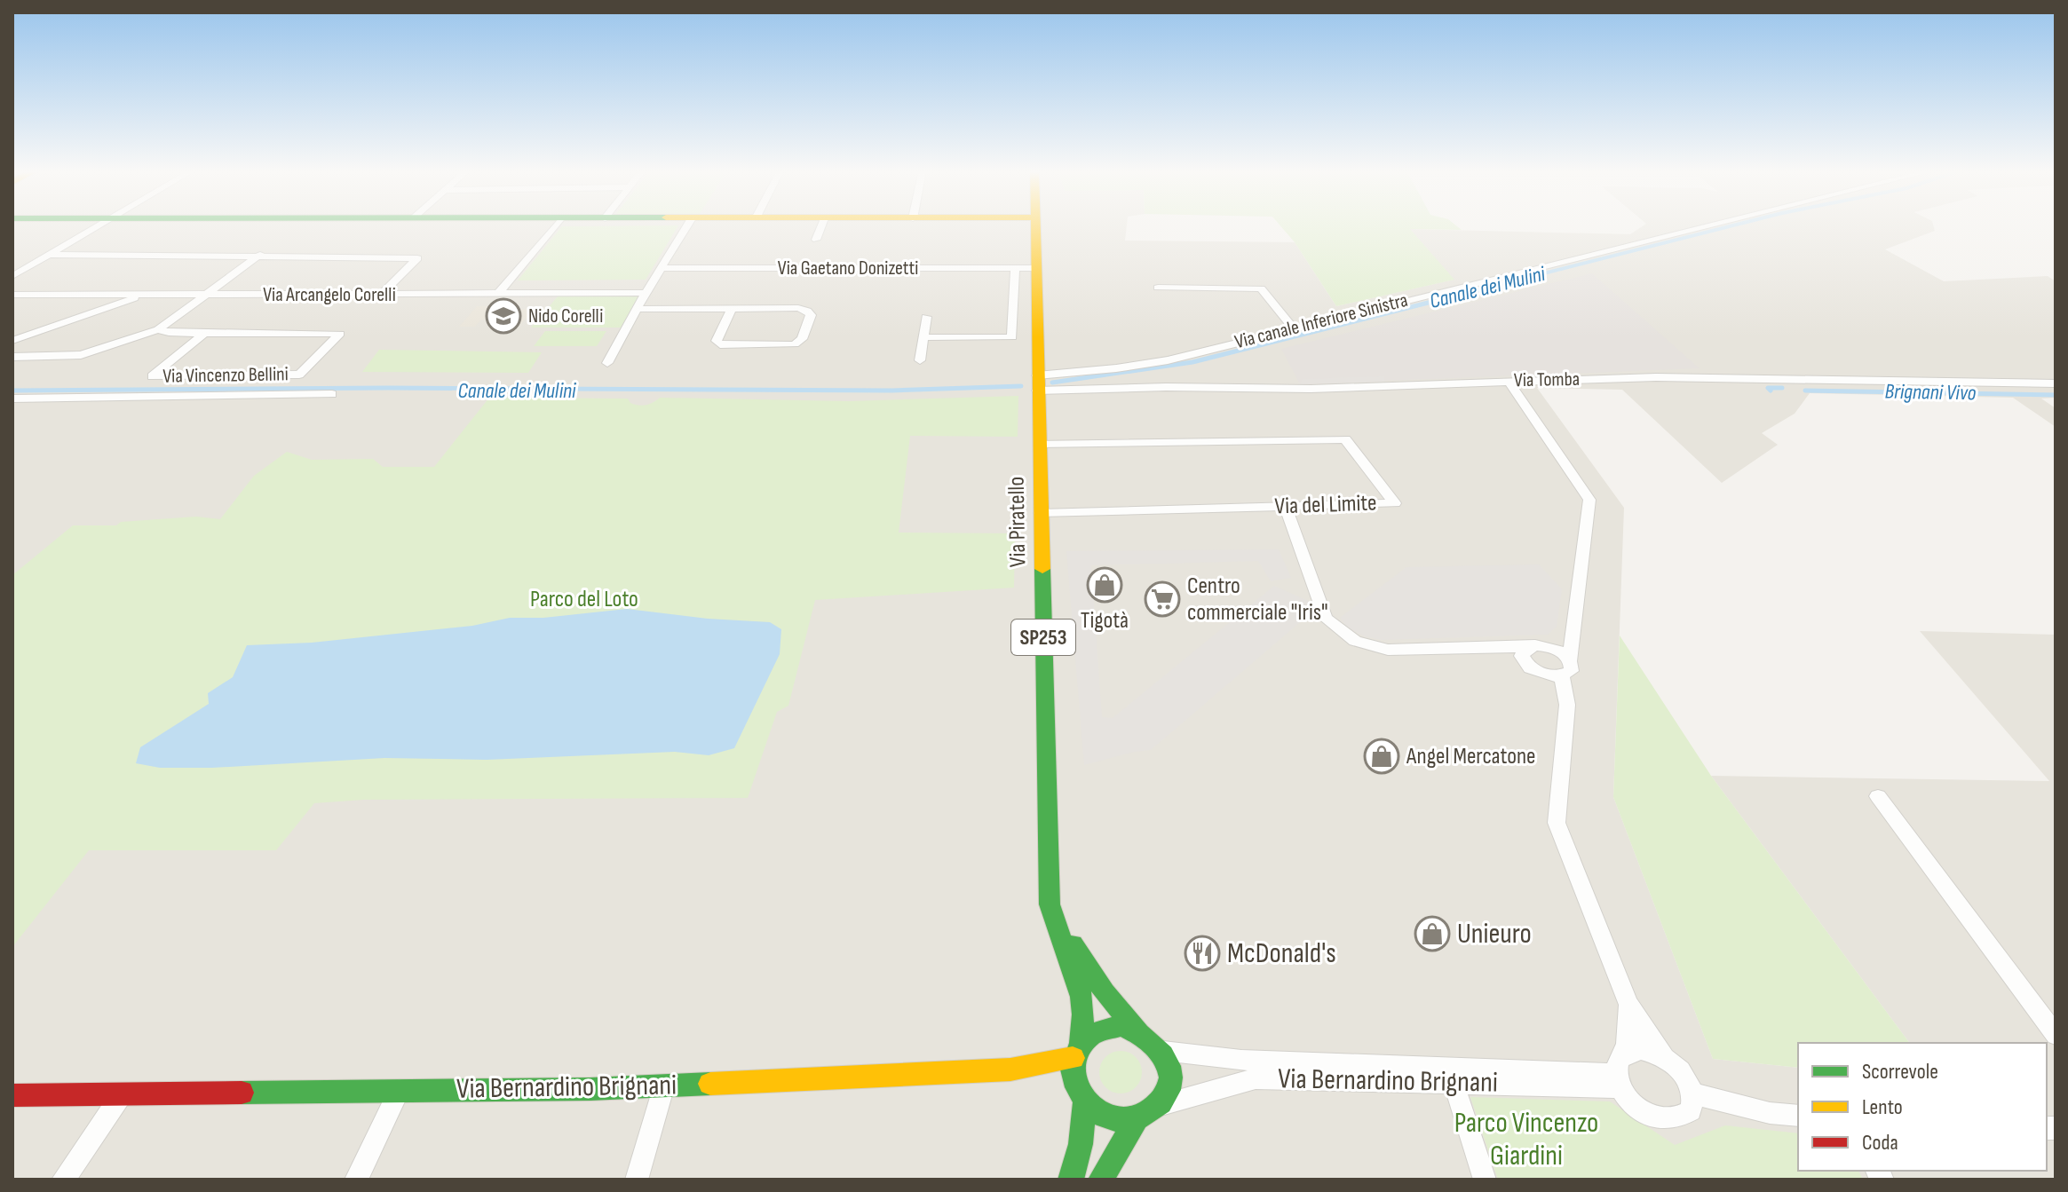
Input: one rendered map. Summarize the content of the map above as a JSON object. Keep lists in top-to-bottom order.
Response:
{
  "streets": {
    "street": [
      "Via Gaetano Donizetti",
      "Via Arcangelo Corelli",
      "Via canale Inferiore Sinistra",
      "Via Vincenzo Bellini",
      "Via Tomba",
      "Via del Limite",
      "Via Piratello",
      "SP253",
      "Via Bernardino Brignani"
    ]
  },
  "crossings": [
    ["Via Gaetano Donizetti", "Via Piratello"],
    ["Via canale Inferiore Sinistra", "Via Tomba"],
    ["Via canale Inferiore Sinistra", "Via Piratello"],
    ["Via Tomba", "Via Piratello"],
    ["Via del Limite", "Via Piratello"],
    ["Via Piratello", "Via Bernardino Brignani"]
  ],
  "water": ["Canale dei Mulini", "Brignani Vivo"],
  "parks": ["Parco del Loto", "Parco Vincenzo Giardini"],
  "places": {
    "school or university": ["Nido Corelli"],
    "shop": ["Tigotà", "Angel Mercatone", "Unieuro"],
    "supermarket": ["Centro commerciale \"Iris\""],
    "restaurant": ["McDonald's"]
  },
  "legend": ["Scorrevole", "Lento", "Coda"]
}
